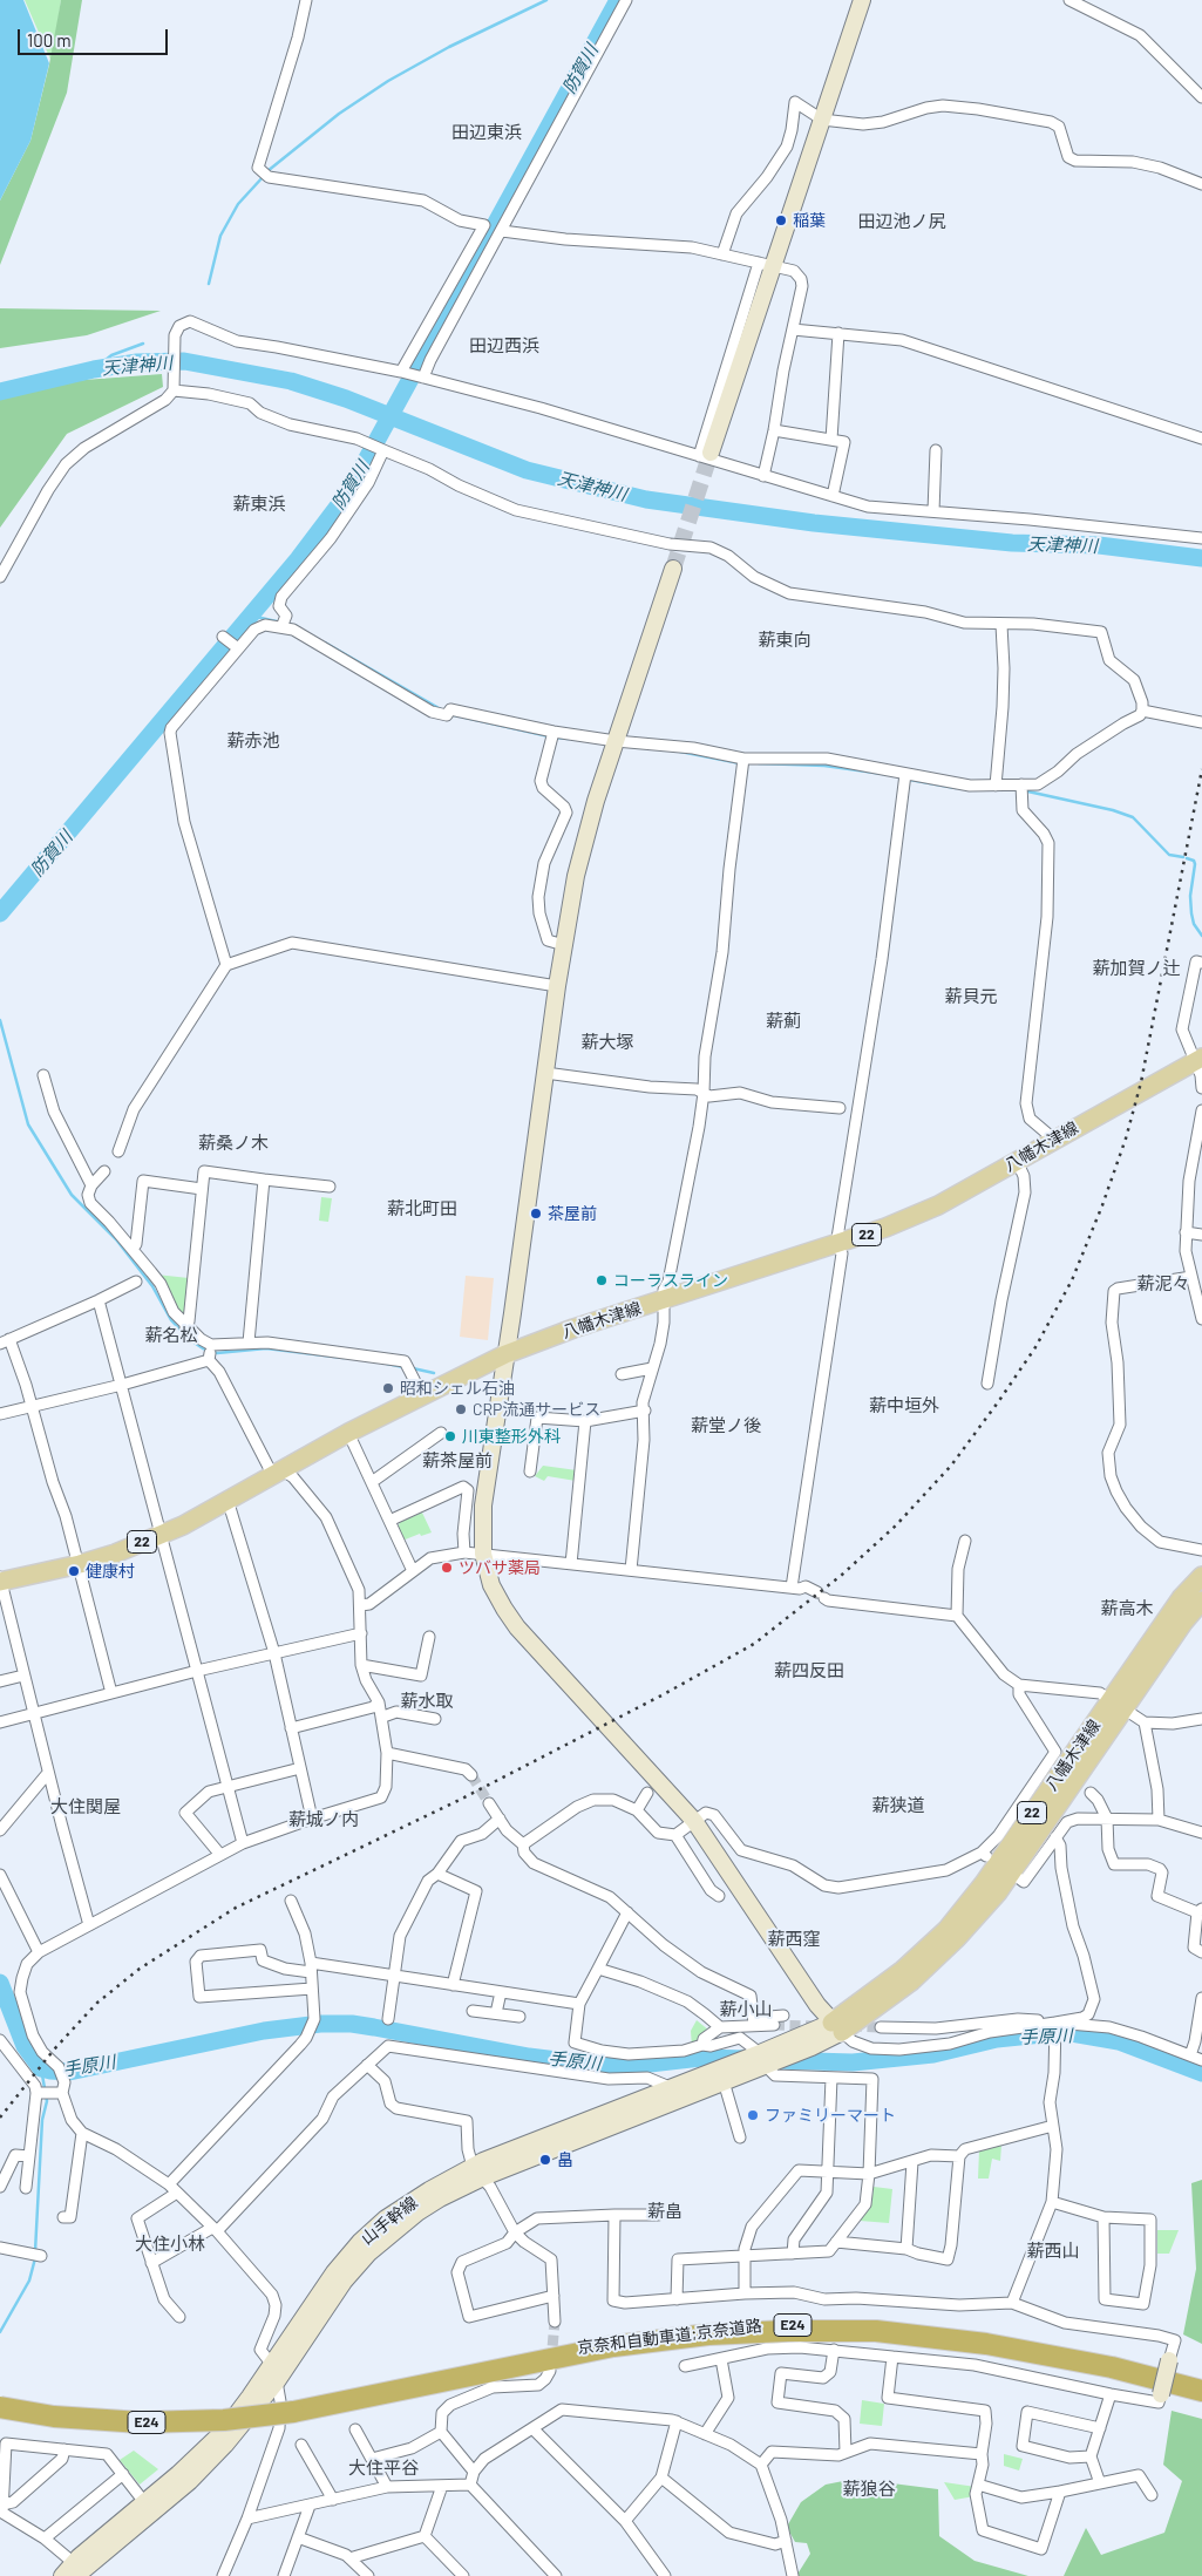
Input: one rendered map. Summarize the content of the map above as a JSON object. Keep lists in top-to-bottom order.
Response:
{
  "streets": {
    "highway": ["E24", "京奈和自動車道;京奈道路"],
    "main road": ["八幡木津線", "22"],
    "street": ["山手幹線"]
  },
  "crossings": [
    ["八幡木津線", "山手幹線"]
  ],
  "districts": [
    "田辺東浜",
    "田辺池ノ尻",
    "田辺西浜",
    "薪東浜",
    "薪東向",
    "薪赤池",
    "薪加賀ノ辻",
    "薪貝元",
    "薪薊",
    "薪大塚",
    "薪桑ノ木",
    "薪北町田",
    "薪泥々",
    "薪名松",
    "薪中垣外",
    "薪堂ノ後",
    "薪茶屋前",
    "薪高木",
    "薪四反田",
    "薪水取",
    "薪狭道",
    "大住関屋",
    "薪城ノ内",
    "薪西窪",
    "薪小山",
    "薪畠",
    "大住小林",
    "薪西山",
    "大住平谷",
    "薪狼谷"
  ],
  "water": ["防賀川", "天津神川", "手原川"],
  "places": [
    "稲葉",
    "茶屋前",
    "コーラスライン",
    "昭和シェル石油",
    "CRP流通サービス",
    "川東整形外科",
    "ツバサ薬局",
    "健康村",
    "ファミリーマート",
    "畠"
  ],
  "scale_bar": "100 m"
}
